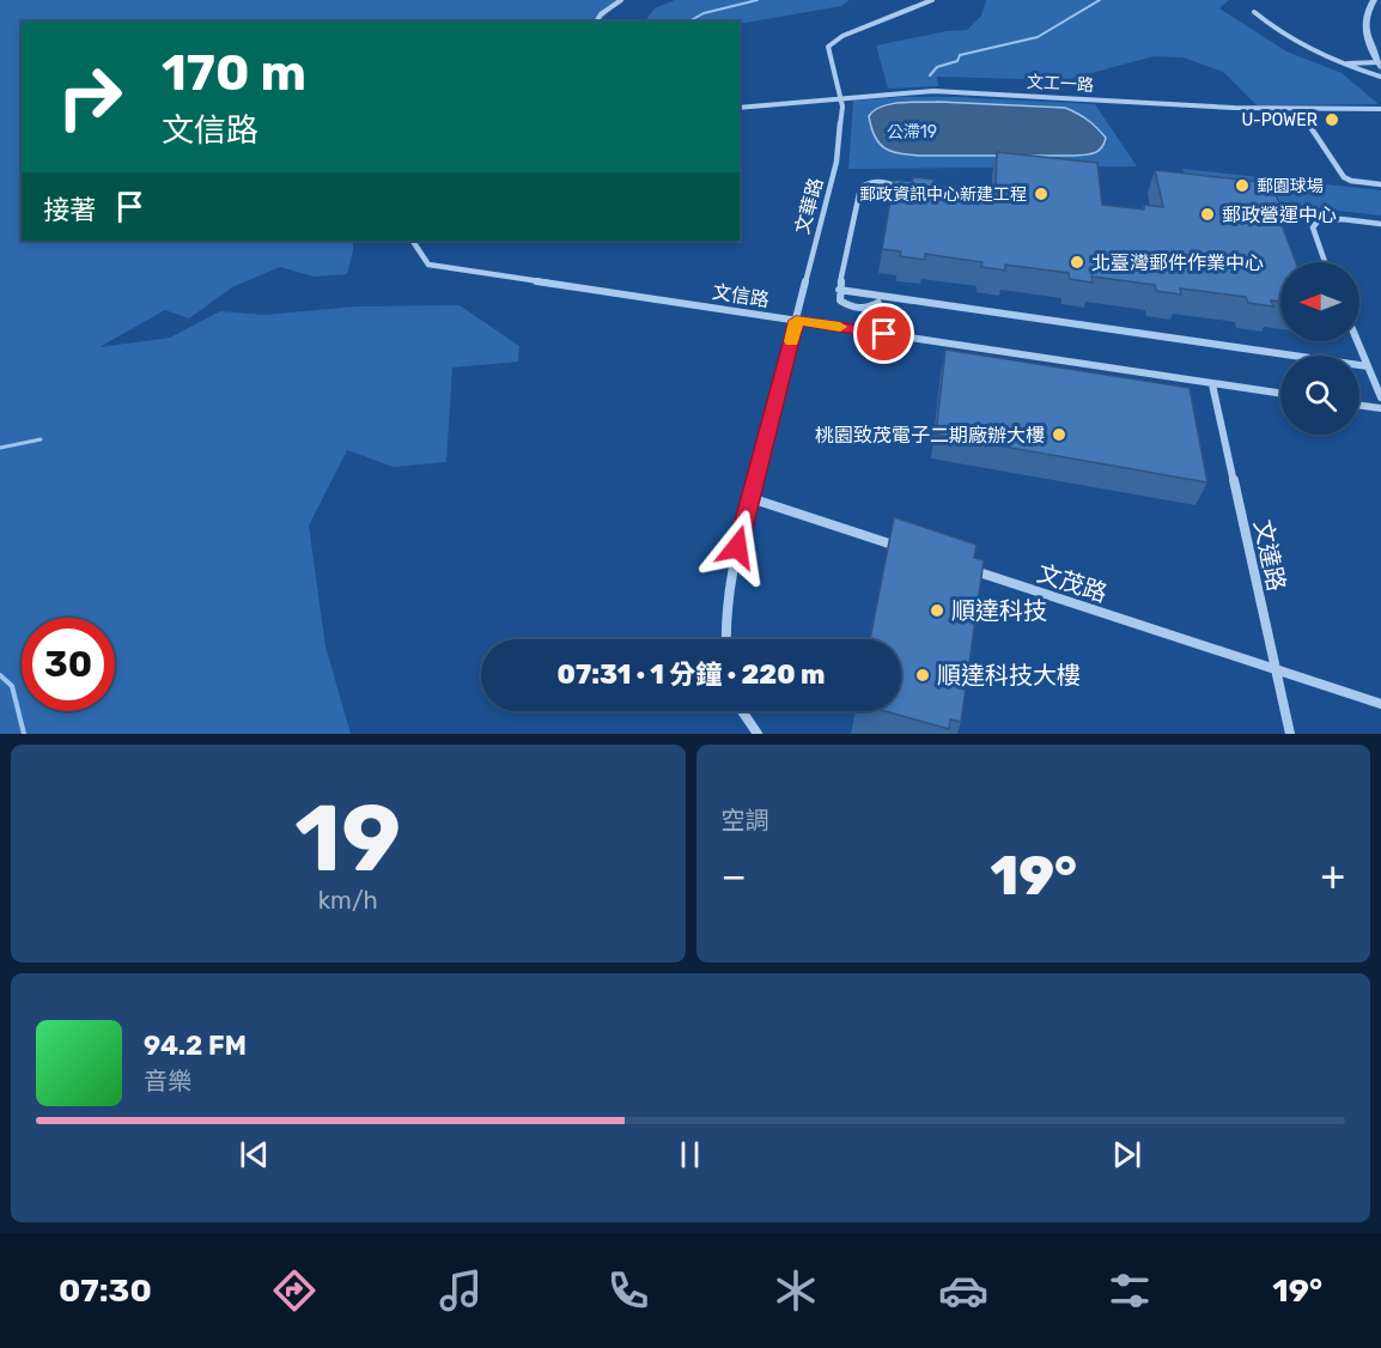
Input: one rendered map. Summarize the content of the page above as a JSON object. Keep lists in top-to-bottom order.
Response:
{
  "streets": {
    "street": [
      "文工一路",
      "文華路",
      "文信路",
      "文達路",
      "文茂路"
    ]
  },
  "crossings": [
    ["文工一路", "文華路"],
    ["文華路", "文信路"],
    ["文信路", "文達路"],
    ["文達路", "文茂路"]
  ],
  "parks": ["公滯19"],
  "places": [
    "U-POWER",
    "郵園球場",
    "郵政資訊中心新建工程",
    "郵政營運中心",
    "北臺灣郵件作業中心",
    "桃園致茂電子二期廠辦大樓",
    "順達科技",
    "順達科技大樓"
  ],
  "north": "left",
  "page": {
    "turn": ["170 m", "文信路"],
    "then": "接著",
    "limit": "30",
    "trip": "07:31 · 1 分鐘 · 220 m",
    "tile": [
      ["19", "km/h"],
      "空調"
    ],
    "heat": ["−", "19°", "+"],
    "song": ["94.2 FM", "音樂"],
    "tabs": ["07:30", "19°"]
  }
}
